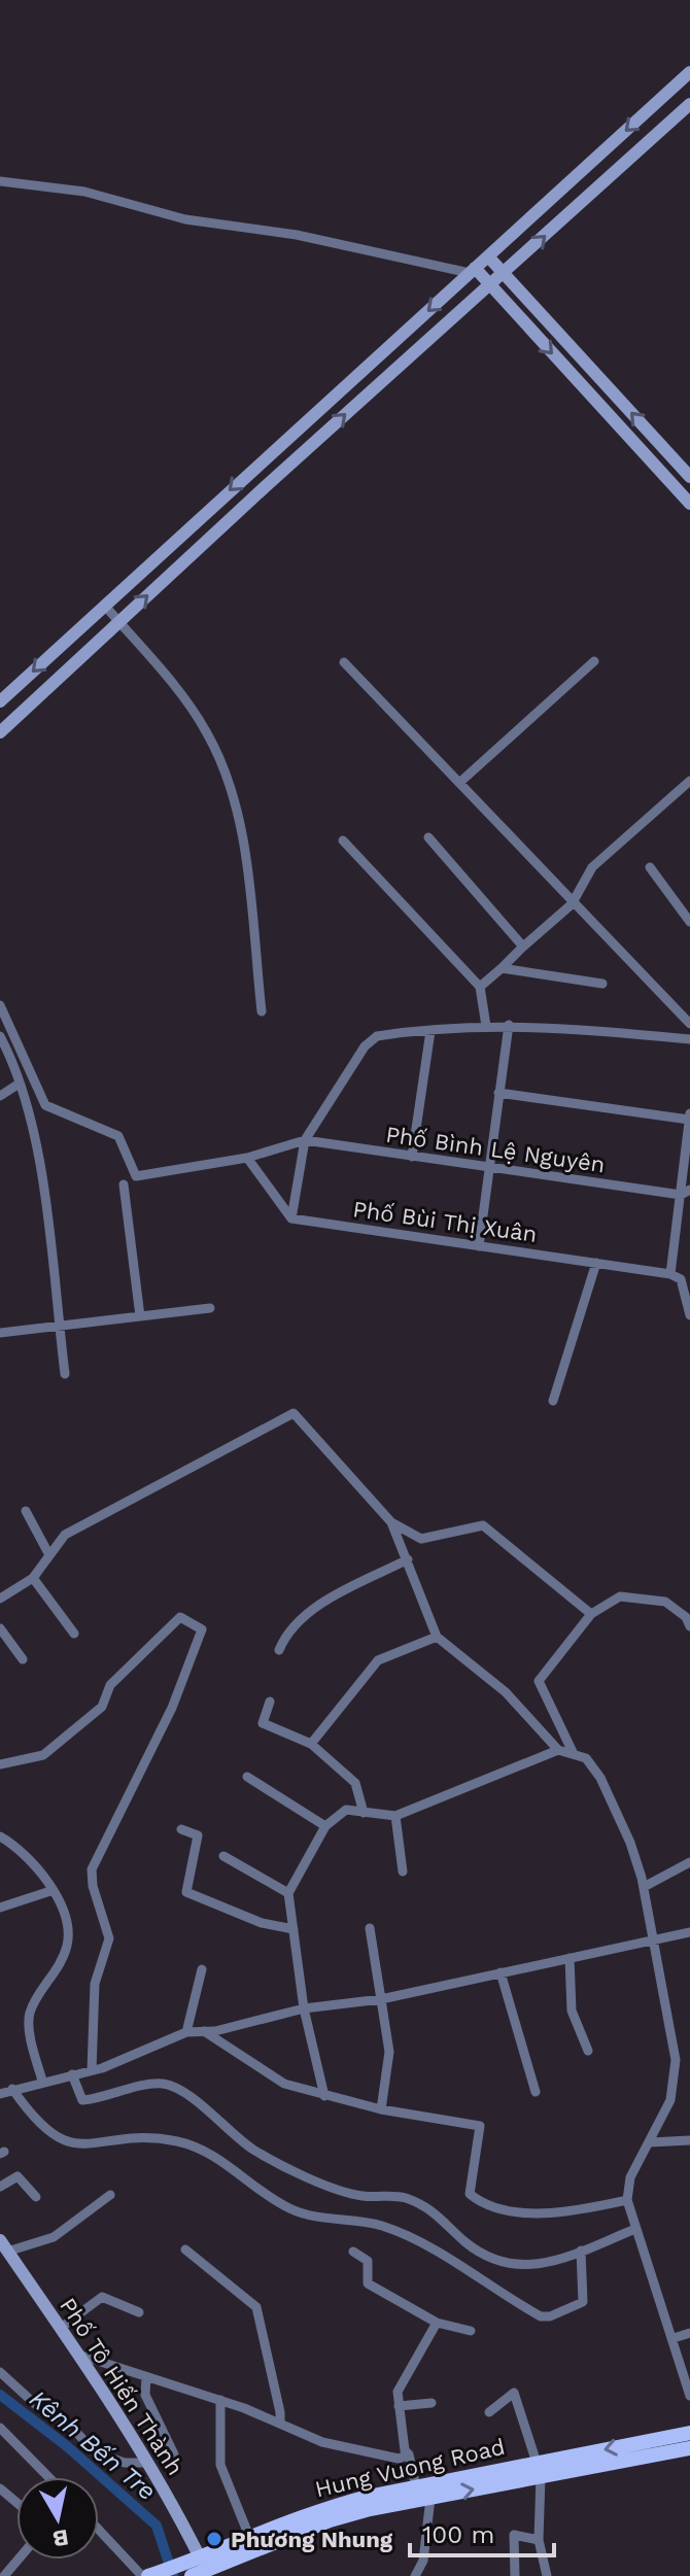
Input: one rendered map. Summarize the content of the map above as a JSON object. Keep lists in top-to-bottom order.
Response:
{
  "streets": {
    "main road": ["Hung Vuong Road"],
    "street": ["Phố Bình Lệ Nguyên", "Phố Bùi Thị Xuân", "Phố Tô Hiến Thành"]
  },
  "crossings": [
    ["Phố Tô Hiến Thành", "Hung Vuong Road"]
  ],
  "water": ["Kênh Bến Tre"],
  "places": ["Phương Nhung"],
  "scale_bar": "100 m",
  "north": "bottom"
}
